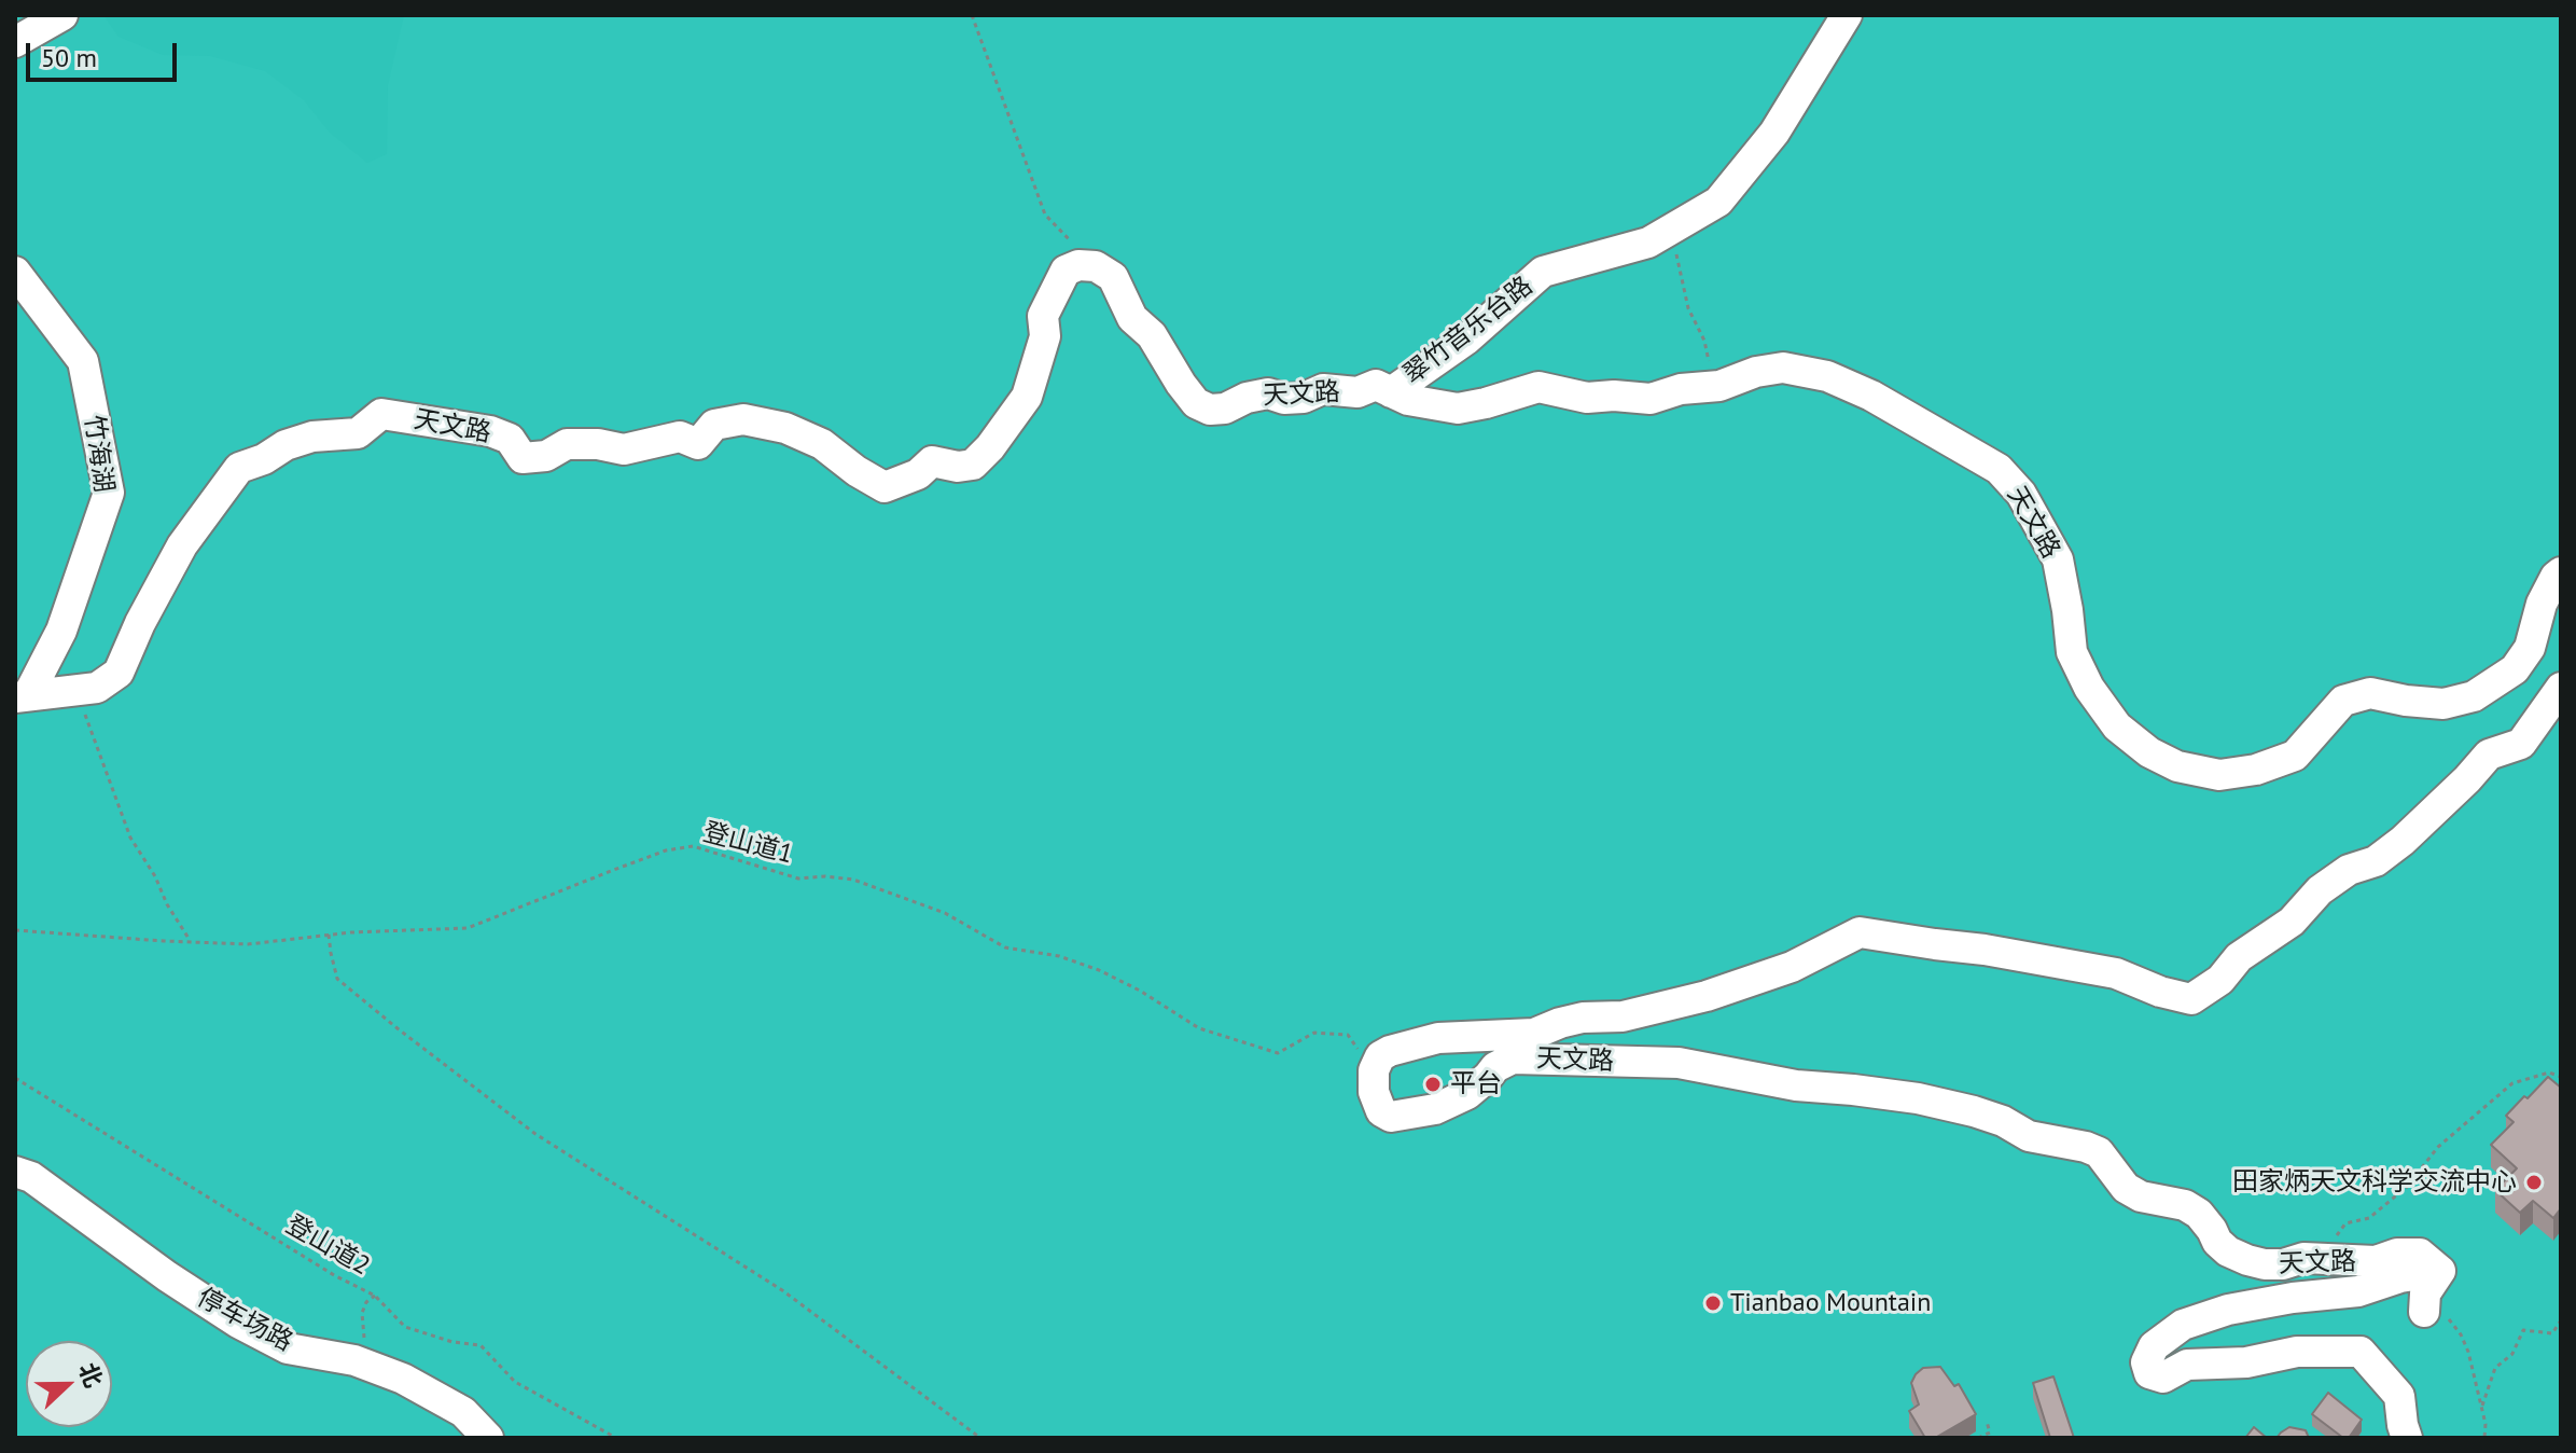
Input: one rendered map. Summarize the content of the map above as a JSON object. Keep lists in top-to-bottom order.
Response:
{
  "streets": {
    "lane": [
      "翠竹音乐台路",
      "天文路",
      "竹海湖",
      "停车场路"
    ],
    "path": ["登山道1", "登山道2"]
  },
  "crossings": [
    ["翠竹音乐台路", "天文路"],
    ["天文路", "竹海湖"],
    ["天文路", "登山道1"]
  ],
  "places": ["平台", "田家炳天文科学交流中心", "Tianbao Mountain"],
  "scale_bar": "50 m",
  "north": "right"
}
